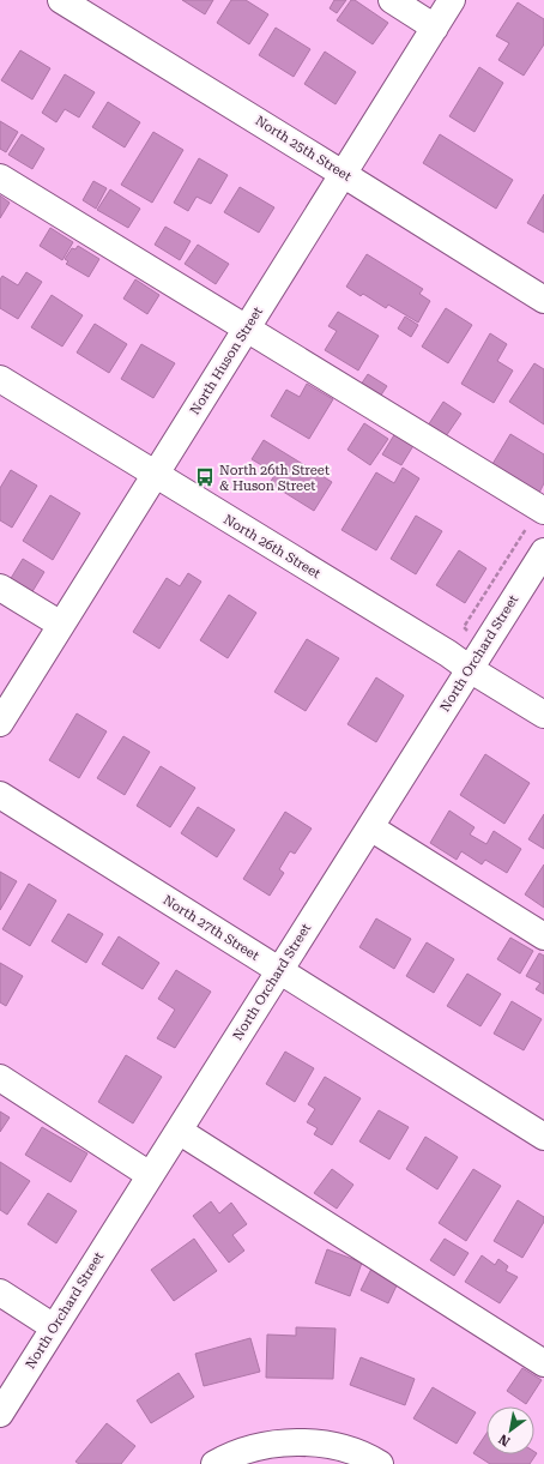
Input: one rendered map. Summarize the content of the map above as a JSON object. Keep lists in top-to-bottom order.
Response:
{
  "streets": {
    "street": [
      "North 25th Street",
      "North Huson Street",
      "North 26th Street",
      "North Orchard Street",
      "North 27th Street"
    ]
  },
  "crossings": [
    ["North 25th Street", "North Huson Street"],
    ["North Huson Street", "North 26th Street"],
    ["North 26th Street", "North Orchard Street"],
    ["North Orchard Street", "North 27th Street"]
  ],
  "places": {
    "bus stop": ["North 26th Street & Huson Street"]
  },
  "north": "bottom left"
}
